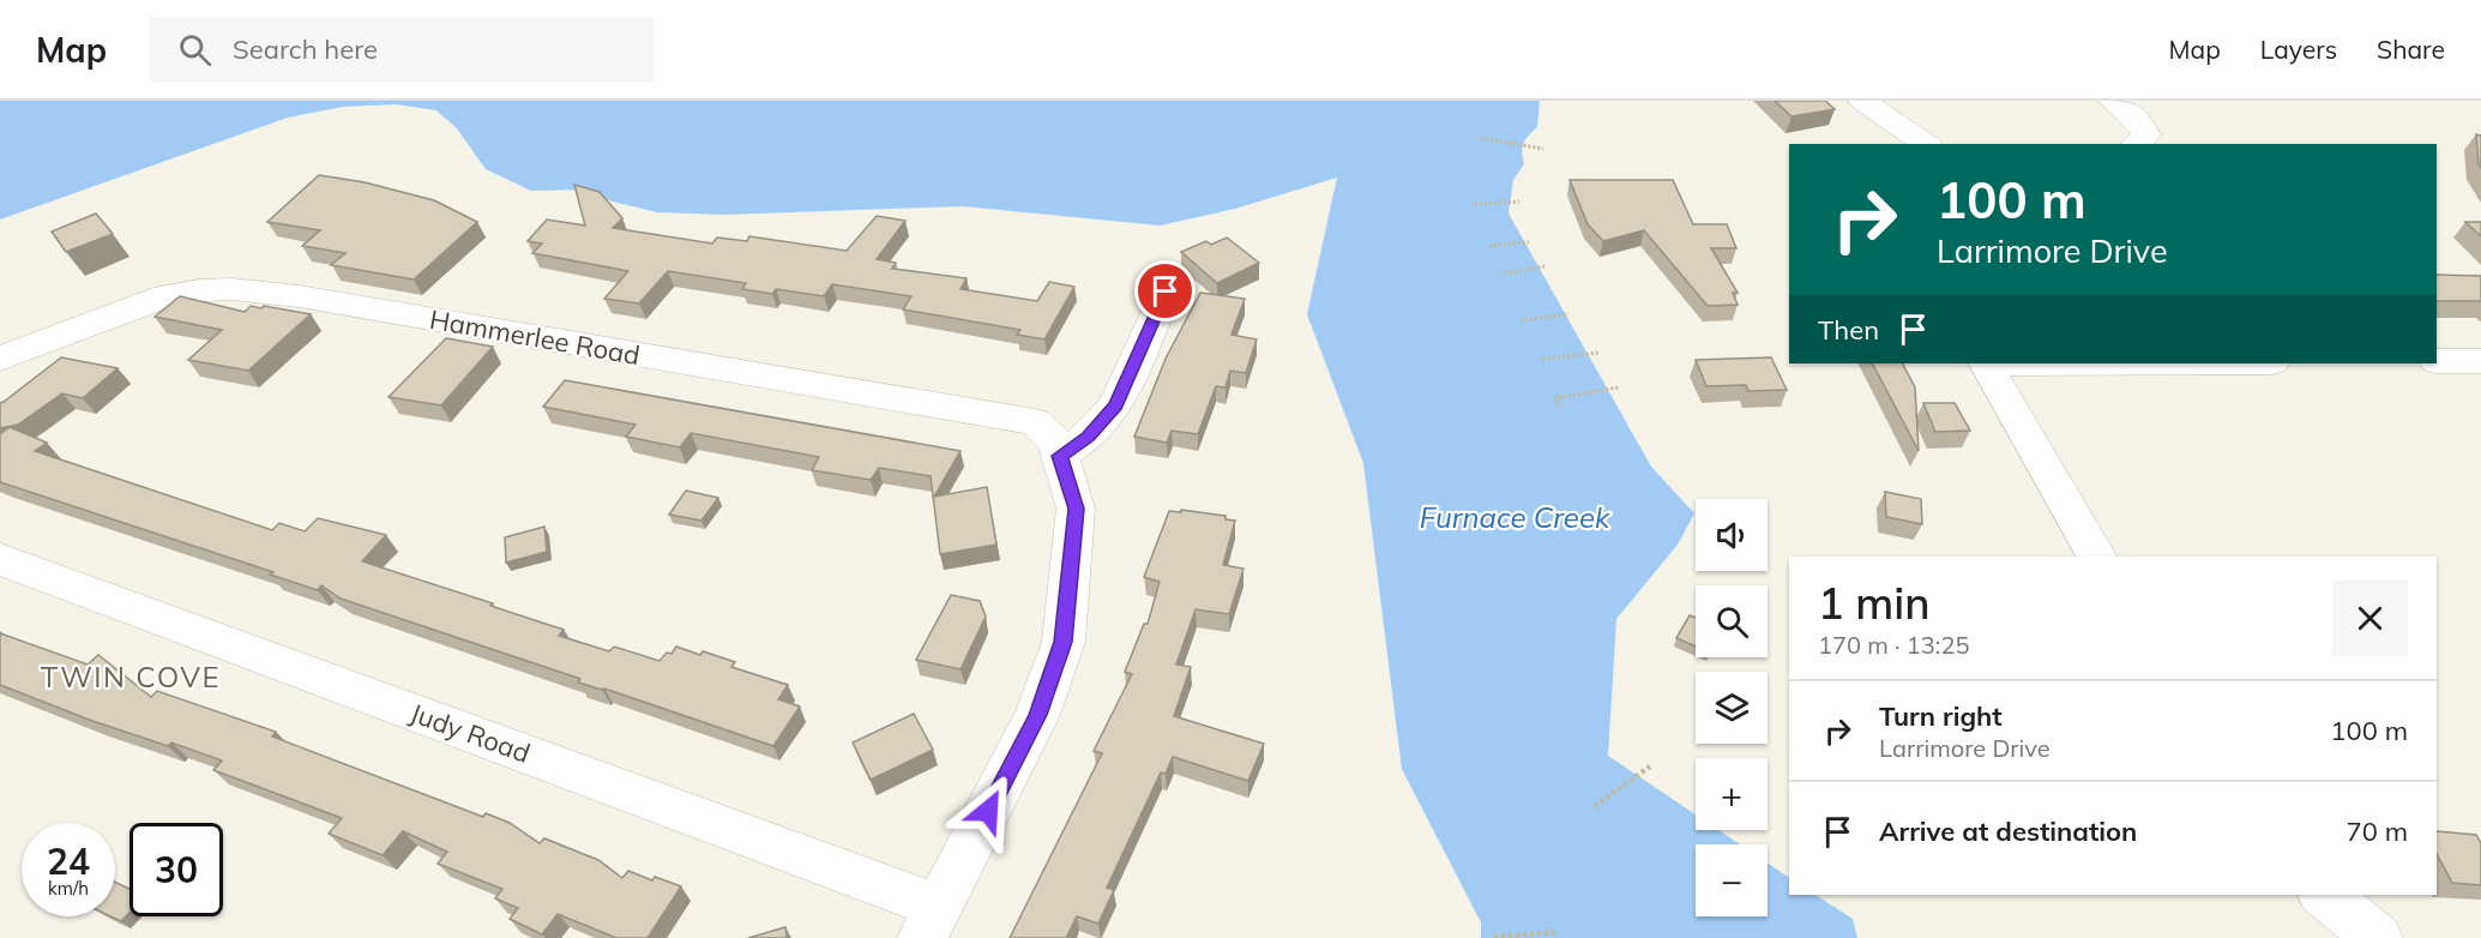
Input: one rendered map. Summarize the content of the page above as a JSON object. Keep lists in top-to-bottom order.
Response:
{
  "streets": {
    "street": ["Hammerlee Road", "Judy Road"]
  },
  "crossings": [
    ["Hammerlee Road", "Judy Road"]
  ],
  "districts": ["TWIN COVE"],
  "water": ["Furnace Creek"],
  "page": {
    "header": "Map",
    "search": "Search here",
    "nav": ["Map", "Layers", "Share"],
    "turn": ["100 m", "Larrimore Drive"],
    "then": "Then",
    "map_buttons": ["+", "−"],
    "heading": ["1 min", "170 m · 13:25"],
    "list": [
      {
        "name": "Turn right",
        "note": "Larrimore Drive",
        "value": "100 m"
      },
      {
        "name": "Arrive at destination",
        "value": "70 m"
      }
    ],
    "speed": "24 km/h",
    "limit": "30"
  }
}
